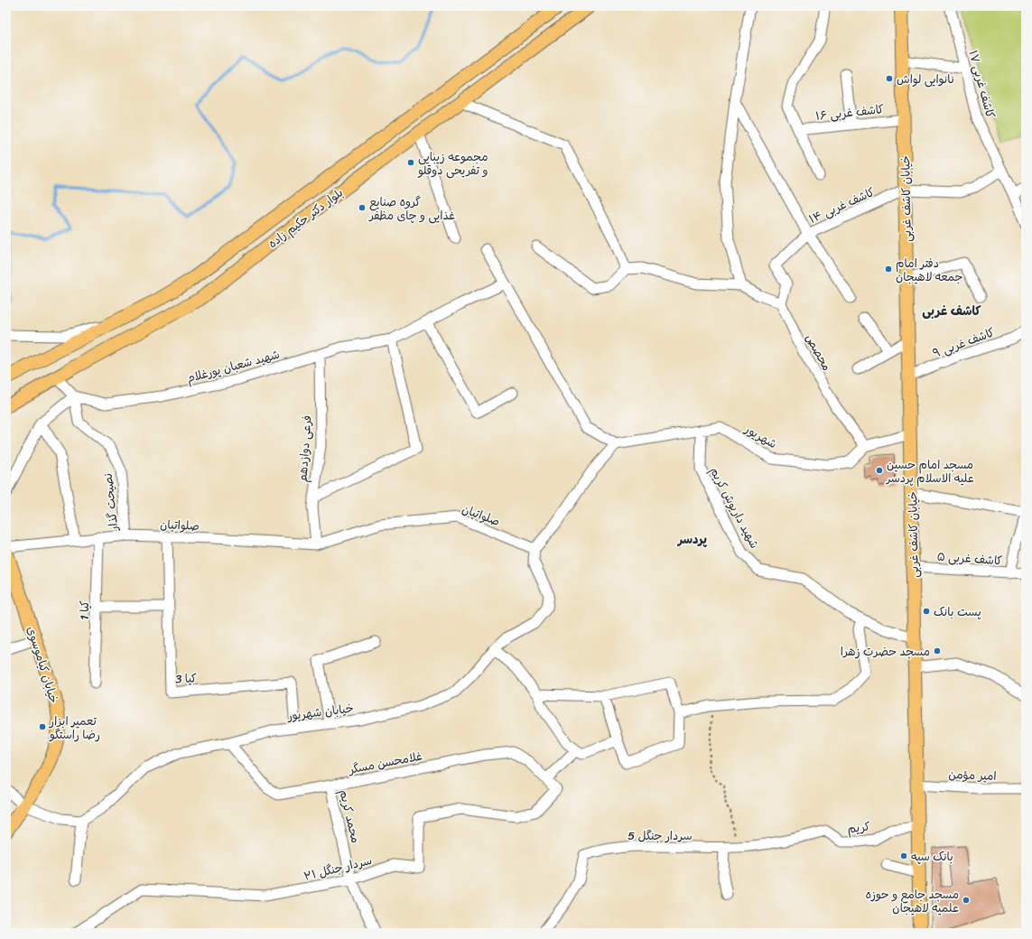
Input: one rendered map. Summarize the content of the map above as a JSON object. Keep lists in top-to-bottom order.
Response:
{
  "streets": {
    "main road": ["خیابان کاشف غربی", "بلوار دکتر حکیم زاده", "خیابان کیاموسوی"],
    "street": [
      "کاشف غربی ۱۷",
      "کاشف غربی ۱۶",
      "کاشف غربی ۱۴",
      "کاشف غربی ۹",
      "محصص",
      "شهید شعبان پورغلام",
      "شهریور",
      "فرعی دوازدهم",
      "نصیحت گذار",
      "شهید داریوش کریم",
      "صلواتیان",
      "کاشف غربی ۵",
      "کیا 1",
      "کیا 3",
      "خیابان شهریور",
      "غلامحسن مسگر",
      "امیر مؤمن",
      "محمد کریم",
      "کریم",
      "سردار جنگل 5",
      "سردار جنگل ۲۱"
    ]
  },
  "crossings": [
    ["کاشف غربی ۱۶", "خیابان کاشف غربی"],
    ["خیابان کاشف غربی", "کاشف غربی ۱۴"],
    ["خیابان کاشف غربی", "کاشف غربی ۹"],
    ["خیابان کاشف غربی", "شهید داریوش کریم"],
    ["خیابان کاشف غربی", "کاشف غربی ۵"],
    ["خیابان کاشف غربی", "امیر مؤمن"],
    ["خیابان کاشف غربی", "کریم"],
    ["کاشف غربی ۱۴", "محصص"],
    ["محصص", "شهریور"],
    ["شهید شعبان پورغلام", "فرعی دوازدهم"],
    ["شهید شعبان پورغلام", "نصیحت گذار"],
    ["شهریور", "شهید داریوش کریم"],
    ["فرعی دوازدهم", "صلواتیان"],
    ["نصیحت گذار", "صلواتیان"],
    ["صلواتیان", "کیا 1"],
    ["صلواتیان", "کیا 3"],
    ["صلواتیان", "خیابان شهریور"],
    ["کیا 3", "خیابان شهریور"],
    ["خیابان شهریور", "غلامحسن مسگر"],
    ["غلامحسن مسگر", "محمد کریم"],
    ["غلامحسن مسگر", "سردار جنگل ۲۱"],
    ["محمد کریم", "سردار جنگل ۲۱"],
    ["کریم", "سردار جنگل 5"]
  ],
  "districts": ["کاشف غربی", "پردسر"],
  "places": [
    "نانوایی لواش",
    "مجموعه زیبایی و تفریحی دوقلو",
    "گروه صنایع غذایی و چای مظفر",
    "دفتر امام جمعه لاهیجان",
    "مسجد امام حسین علیه الاسلام پردسر",
    "پست بانک",
    "مسجد حضرت زهرا",
    "تعمیر ابزار رضا راستگو",
    "بانک سپه",
    "مسجد جامع و حوزه علمیه لاهیجان"
  ]
}
